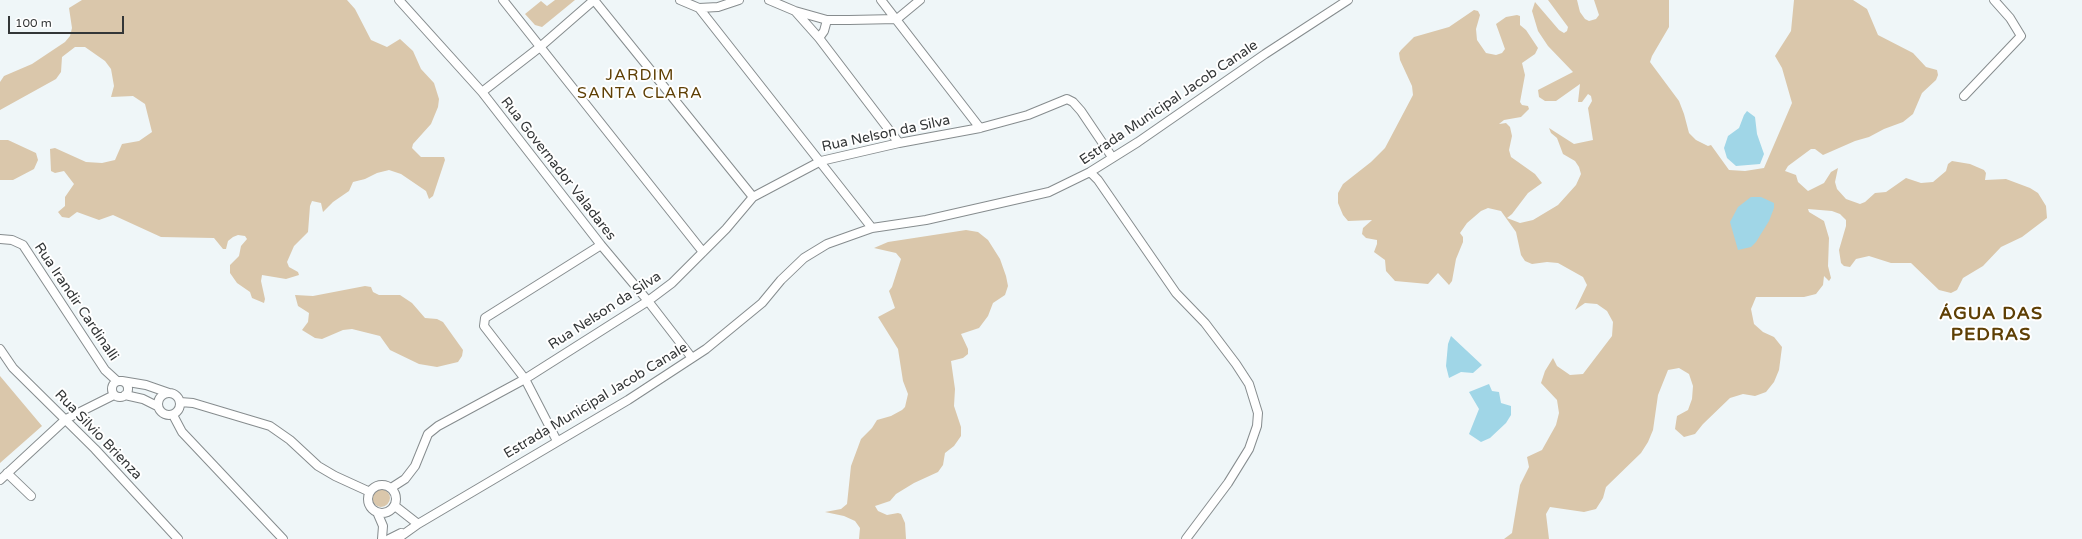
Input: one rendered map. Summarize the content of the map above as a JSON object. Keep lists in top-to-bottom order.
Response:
{
  "streets": {
    "street": [
      "Estrada Municipal Jacob Canale",
      "Rua Nelson da Silva",
      "Rua Governador Valadares",
      "Rua Irandir Cardinalli",
      "Rua Silvio Brienza"
    ]
  },
  "crossings": [
    ["Estrada Municipal Jacob Canale", "Rua Nelson da Silva"],
    ["Estrada Municipal Jacob Canale", "Rua Governador Valadares"],
    ["Rua Nelson da Silva", "Rua Governador Valadares"]
  ],
  "districts": ["JARDIM SANTA CLARA", "ÁGUA DAS PEDRAS"],
  "scale_bar": "100 m"
}
